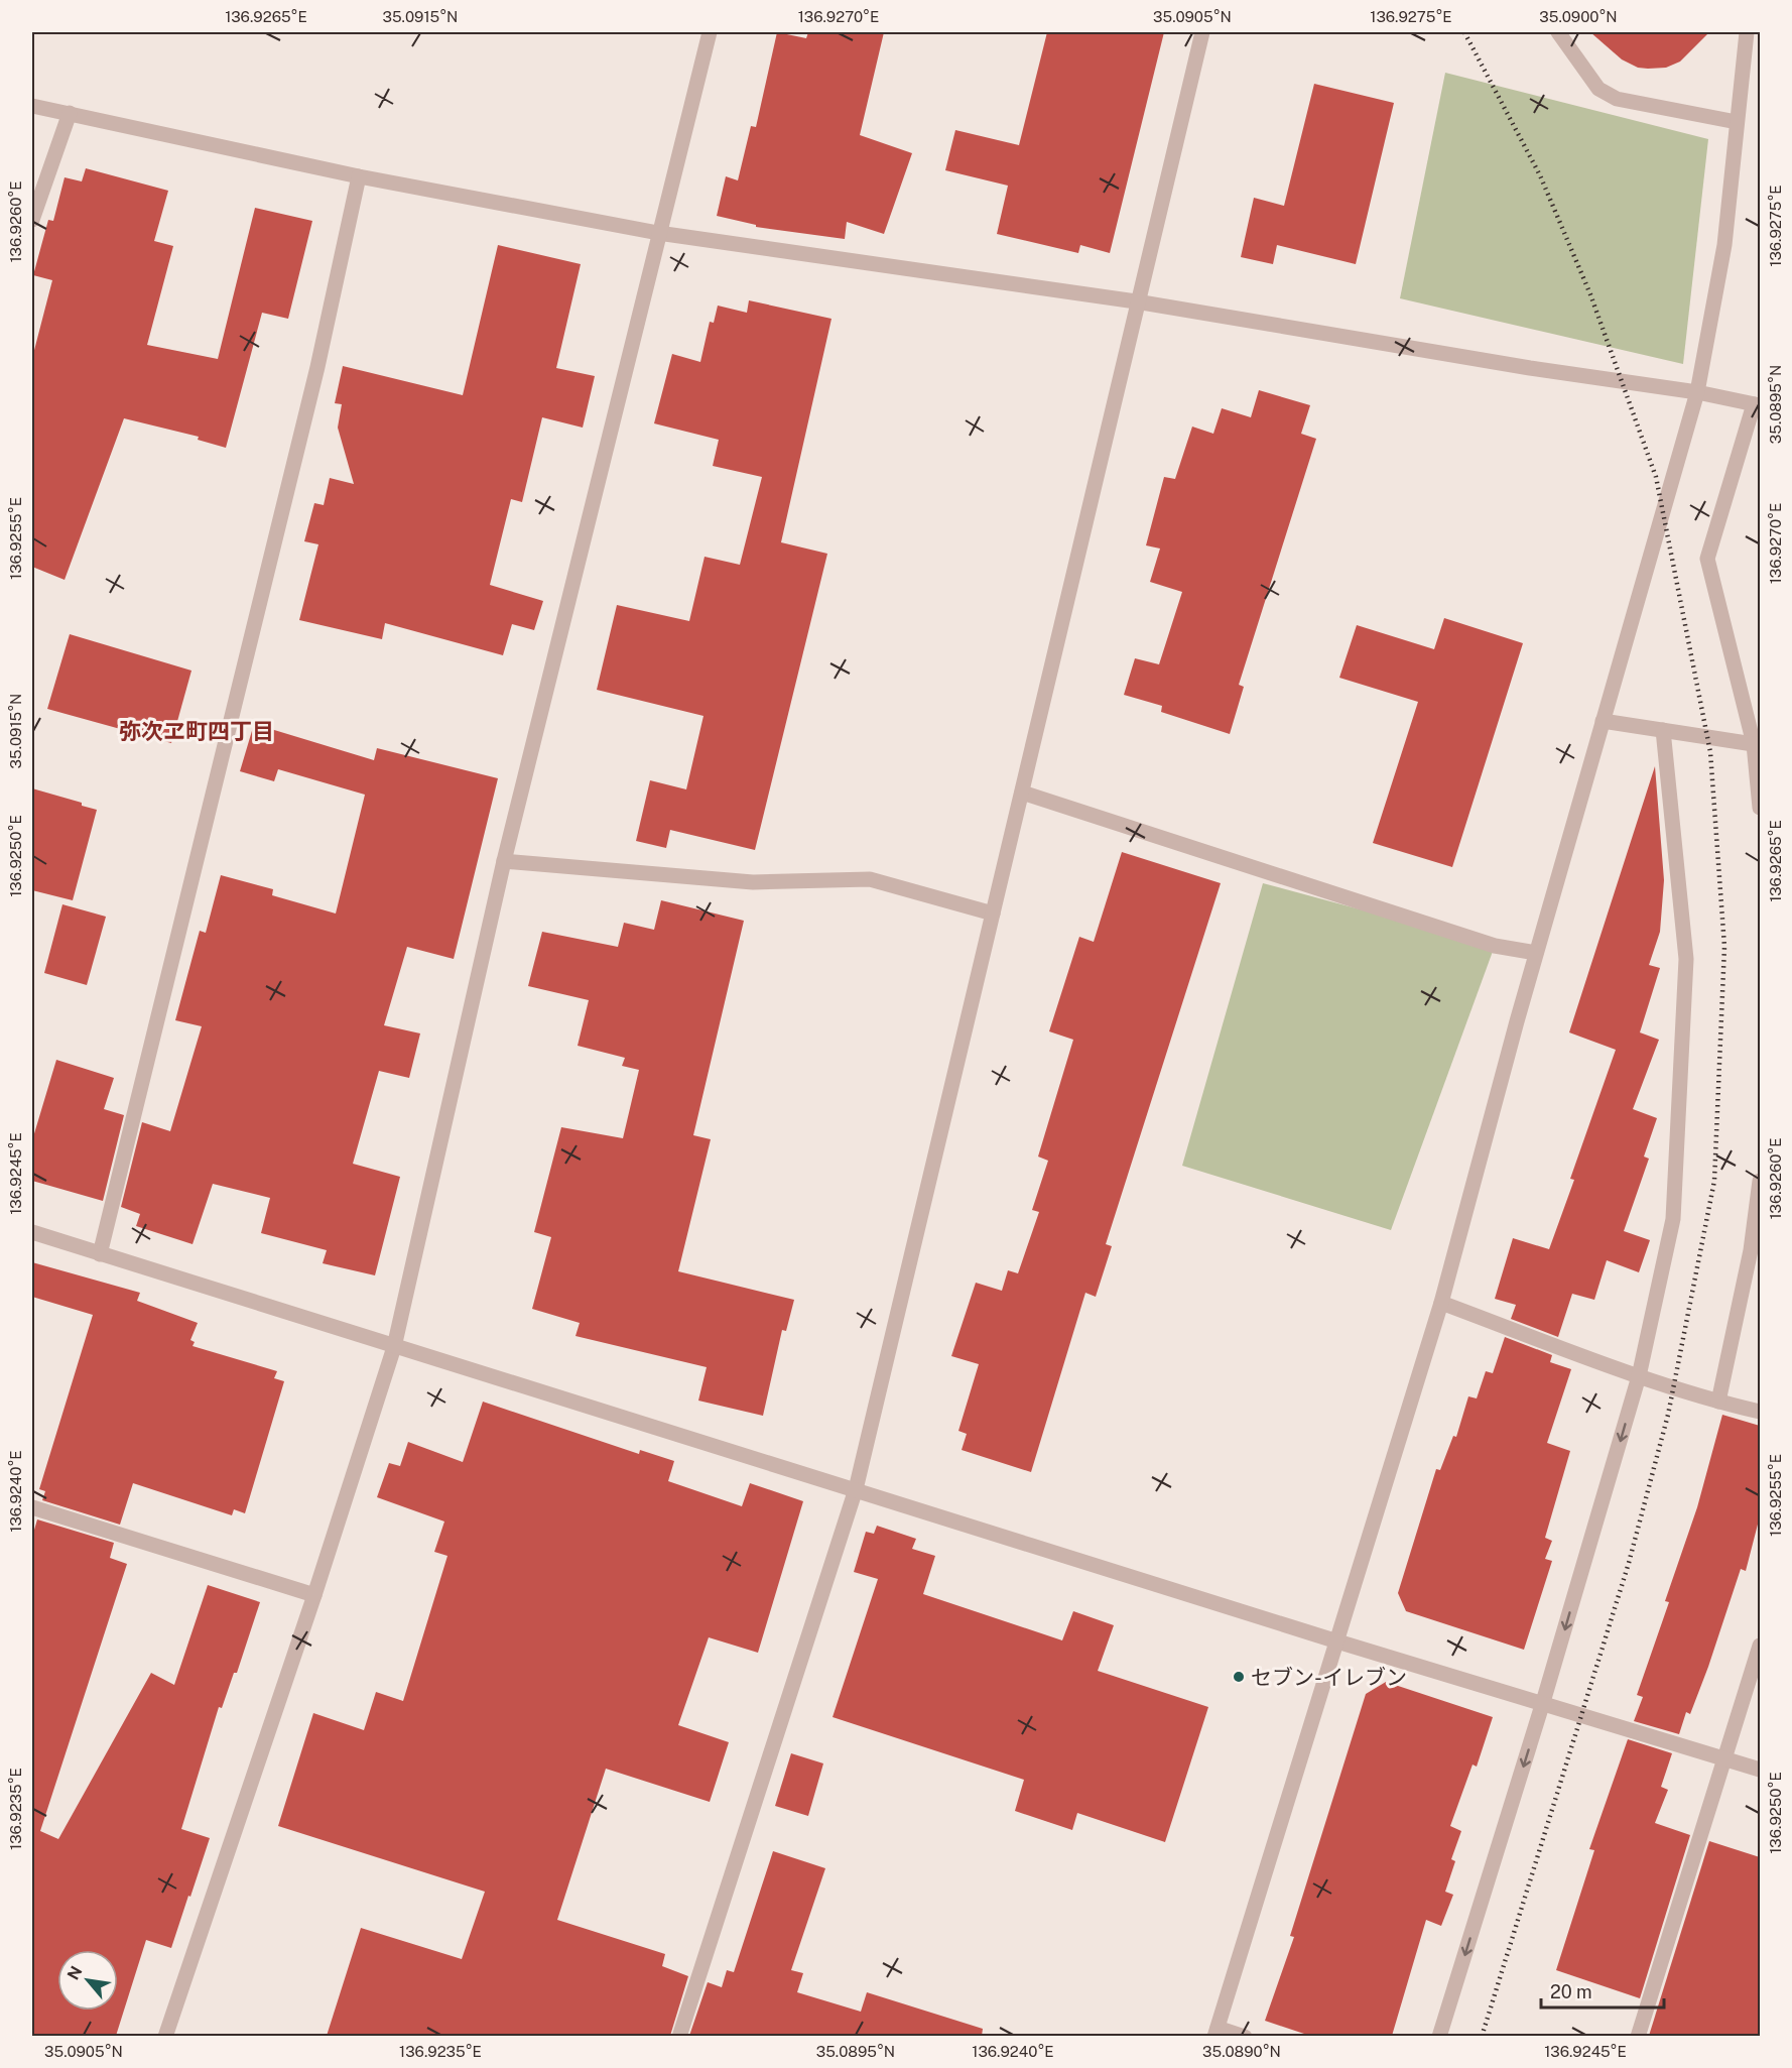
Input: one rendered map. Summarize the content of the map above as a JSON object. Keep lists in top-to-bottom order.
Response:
{
  "districts": ["弥次ヱ町四丁目"],
  "places": ["セブン-イレブン"],
  "scale_bar": "20 m",
  "north": "top left",
  "coordinates": [
    "136.9265°E",
    "35.0915°N",
    "136.9270°E",
    "35.0905°N",
    "136.9275°E",
    "35.0900°N",
    "136.9260°E",
    "35.0895°N",
    "136.9255°E",
    "136.9250°E",
    "136.9245°E",
    "136.9240°E",
    "136.9235°E",
    "35.0890°N"
  ]
}
